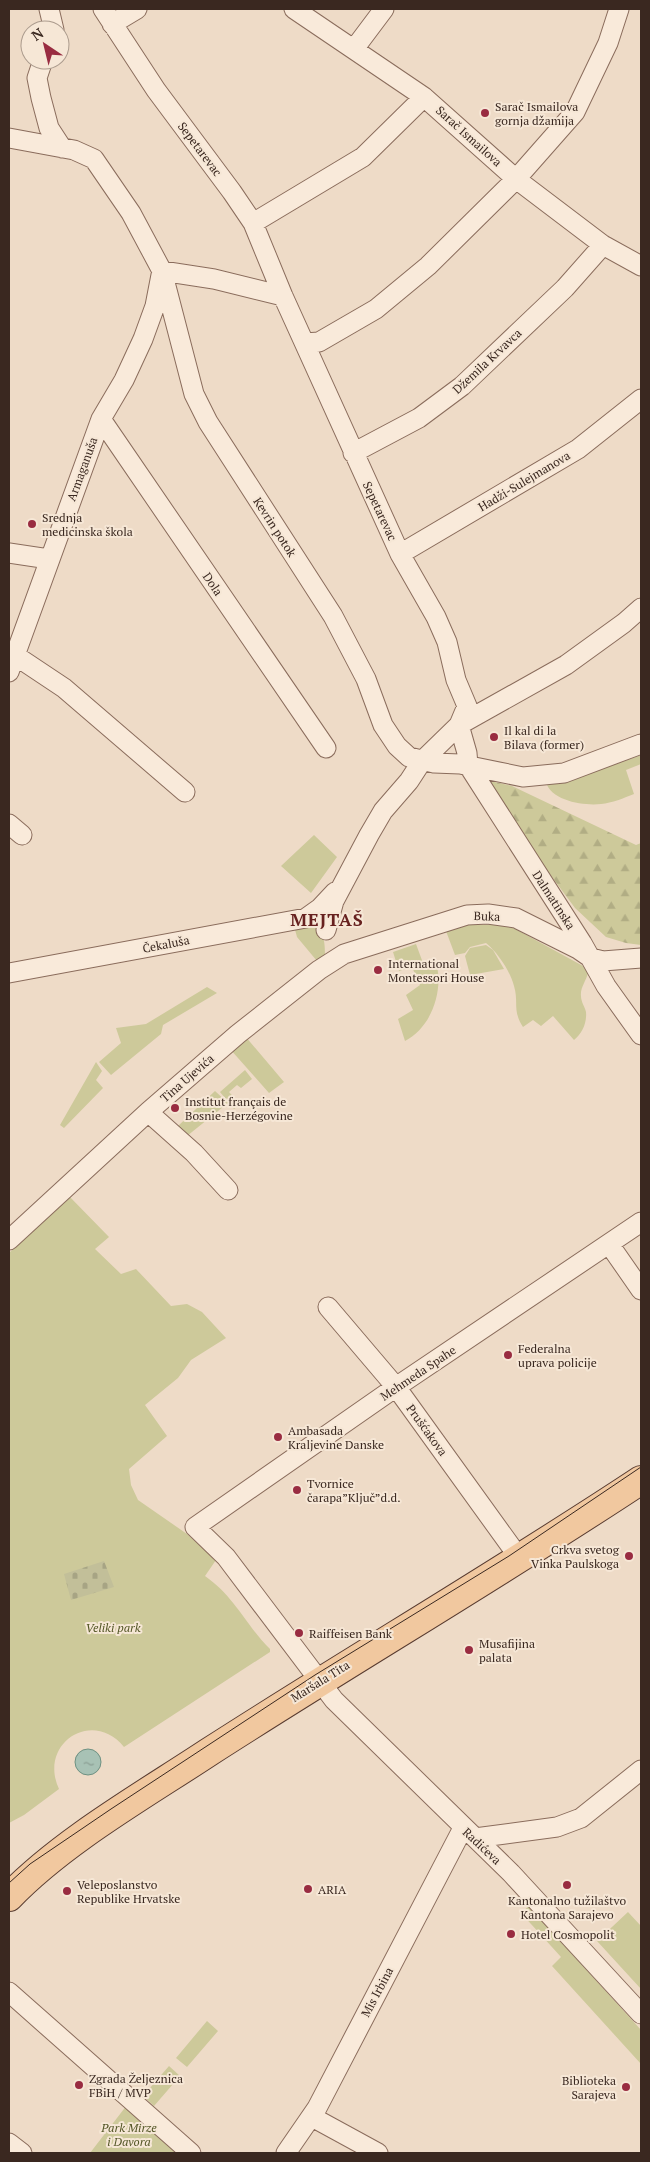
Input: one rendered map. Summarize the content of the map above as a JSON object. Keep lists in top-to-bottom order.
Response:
{
  "streets": {
    "main road": ["Maršala Tita"],
    "street": [
      "Sarač Ismailova",
      "Sepetarevac",
      "Džemila Krvavca",
      "Armaganuša",
      "Hadži-Sulejmanova",
      "Kevrin potok",
      "Dola",
      "Dalmatinska",
      "Buka",
      "Čekaluša",
      "Tina Ujevića",
      "Mehmeda Spahe",
      "Prušćakova",
      "Radićeva",
      "Mis Irbina"
    ]
  },
  "crossings": [
    ["Sarač Ismailova", "Džemila Krvavca"],
    ["Sepetarevac", "Džemila Krvavca"],
    ["Sepetarevac", "Hadži-Sulejmanova"],
    ["Armaganuša", "Kevrin potok"],
    ["Armaganuša", "Dola"],
    ["Dalmatinska", "Buka"],
    ["Buka", "Tina Ujevića"],
    ["Mehmeda Spahe", "Prušćakova"],
    ["Mehmeda Spahe", "Radićeva"],
    ["Prušćakova", "Maršala Tita"],
    ["Maršala Tita", "Radićeva"],
    ["Radićeva", "Mis Irbina"]
  ],
  "districts": ["MEJTAŠ"],
  "parks": ["Veliki park", "Park Mirze i Davora"],
  "places": [
    "Sarač Ismailova gornja džamija",
    "Srednja medicinska škola",
    "Il kal di la Bilava (former)",
    "International Montessori House",
    "Institut français de Bosnie-Herzégovine",
    "Federalna uprava policije",
    "Ambasada Kraljevine Danske",
    "Tvornice čarapa”Ključ”d.d.",
    "Crkva svetog Vinka Paulskoga",
    "Raiffeisen Bank",
    "Musafijina palata",
    "Kantonalno tužilaštvo Kantona Sarajevo",
    "ARIA",
    "Veleposlanstvo Republike Hrvatske",
    "Hotel Cosmopolit",
    "Zgrada Željeznica FBiH / MVP",
    "Biblioteka Sarajeva"
  ],
  "north": "top left"
}
